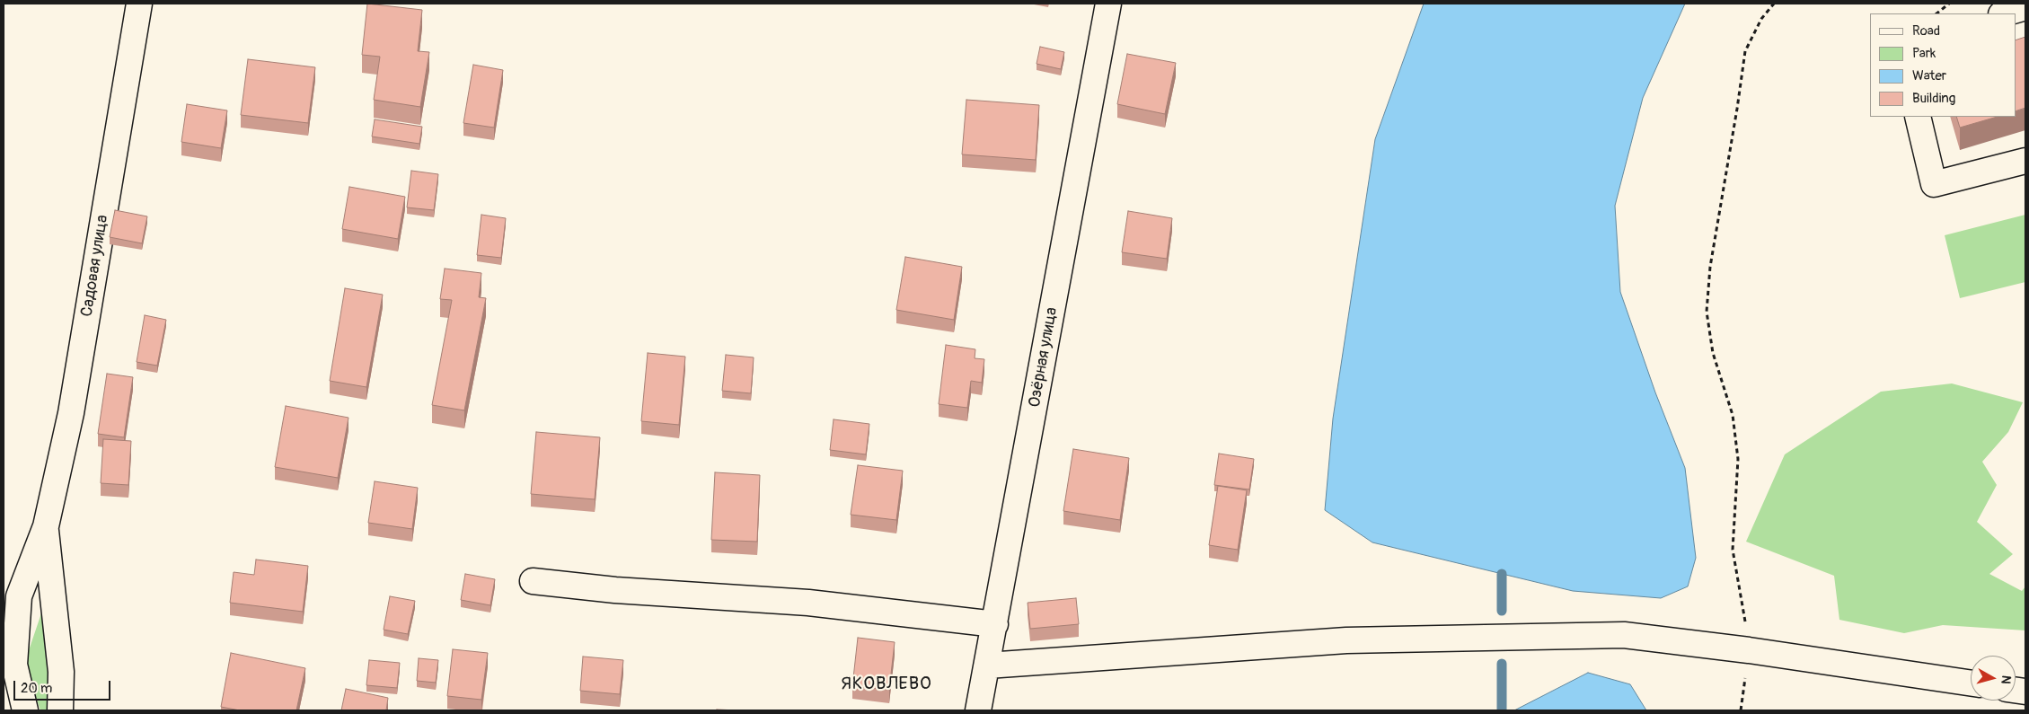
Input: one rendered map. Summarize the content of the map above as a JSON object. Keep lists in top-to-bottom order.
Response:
{
  "streets": {
    "street": ["Садовая улица", "Озёрная улица"]
  },
  "districts": ["ЯКОВЛЕВО"],
  "legend": [
    "Road",
    "Park",
    "Water",
    "Building"
  ],
  "scale_bar": "20 m",
  "north": "right"
}
